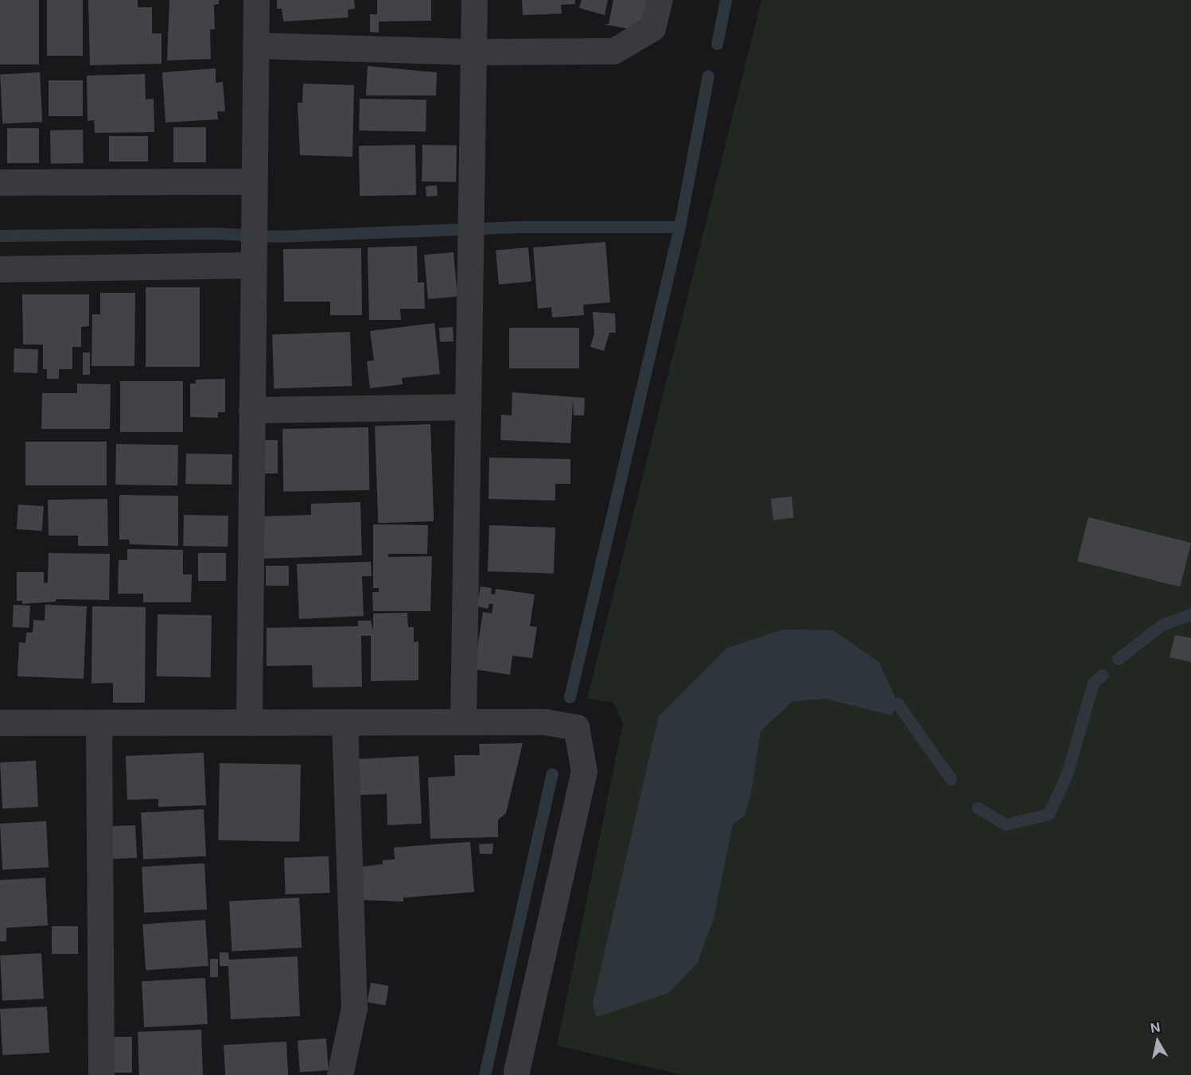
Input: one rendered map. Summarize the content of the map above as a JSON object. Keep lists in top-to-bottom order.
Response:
{
  "north": "top"
}
